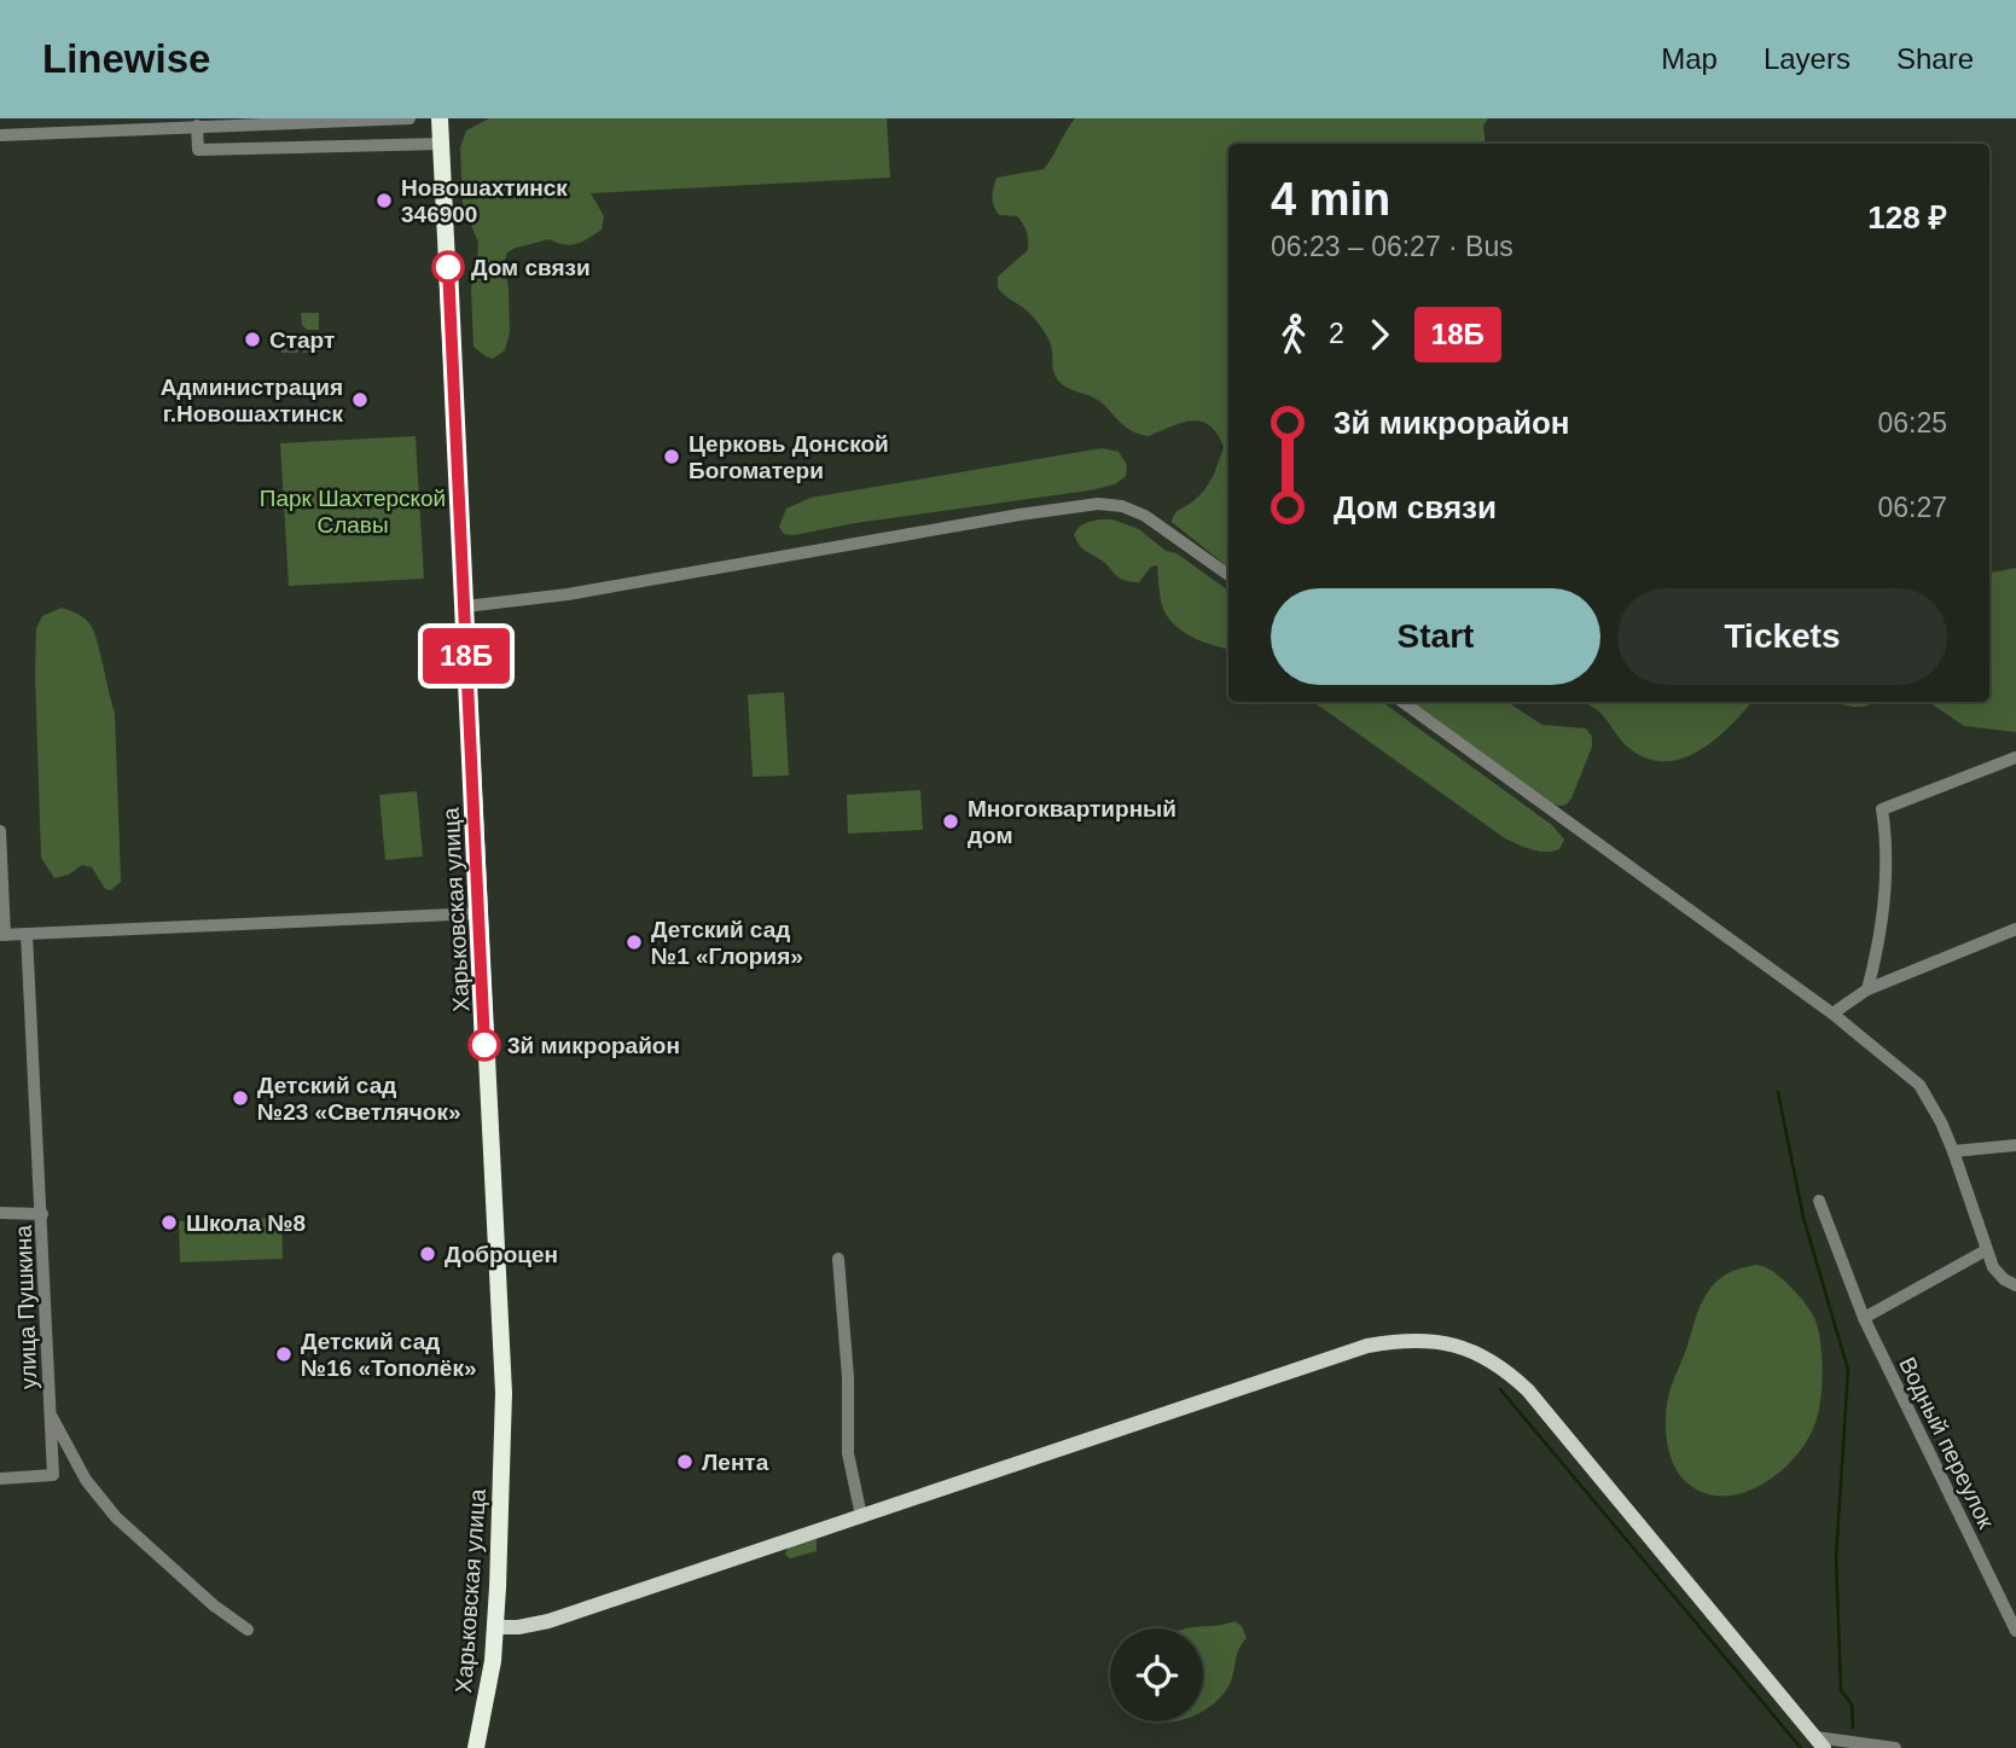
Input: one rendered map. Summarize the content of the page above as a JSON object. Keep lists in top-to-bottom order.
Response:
{
  "streets": {
    "highway": ["Харьковская улица"],
    "street": ["улица Пушкина", "Водный переулок"]
  },
  "parks": ["Парк Шахтерской Славы"],
  "places": [
    "Новошахтинск 346900",
    "Дом связи",
    "Старт",
    "Администрация г.Новошахтинск",
    "Церковь Донской Богоматери",
    "Многоквартирный дом",
    "Детский сад №1 «Глория»",
    "3й микрорайон",
    "Детский сад №23 «Светлячок»",
    "Школа №8",
    "Доброцен",
    "Детский сад №16 «Тополёк»",
    "Лента"
  ],
  "lines": ["bus line 18Б"],
  "page": {
    "header": "Linewise",
    "nav": ["Map", "Layers", "Share"],
    "on_map": "18Б",
    "heading": ["4 min", "06:23 – 06:27 · Bus", "128 ₽"],
    "legs": ["2", "18Б"],
    "list": [
      {
        "name": "3й микрорайон",
        "value": "06:25"
      },
      {
        "name": "Дом связи",
        "value": "06:27"
      }
    ],
    "buttons": ["Start", "Tickets"]
  }
}
